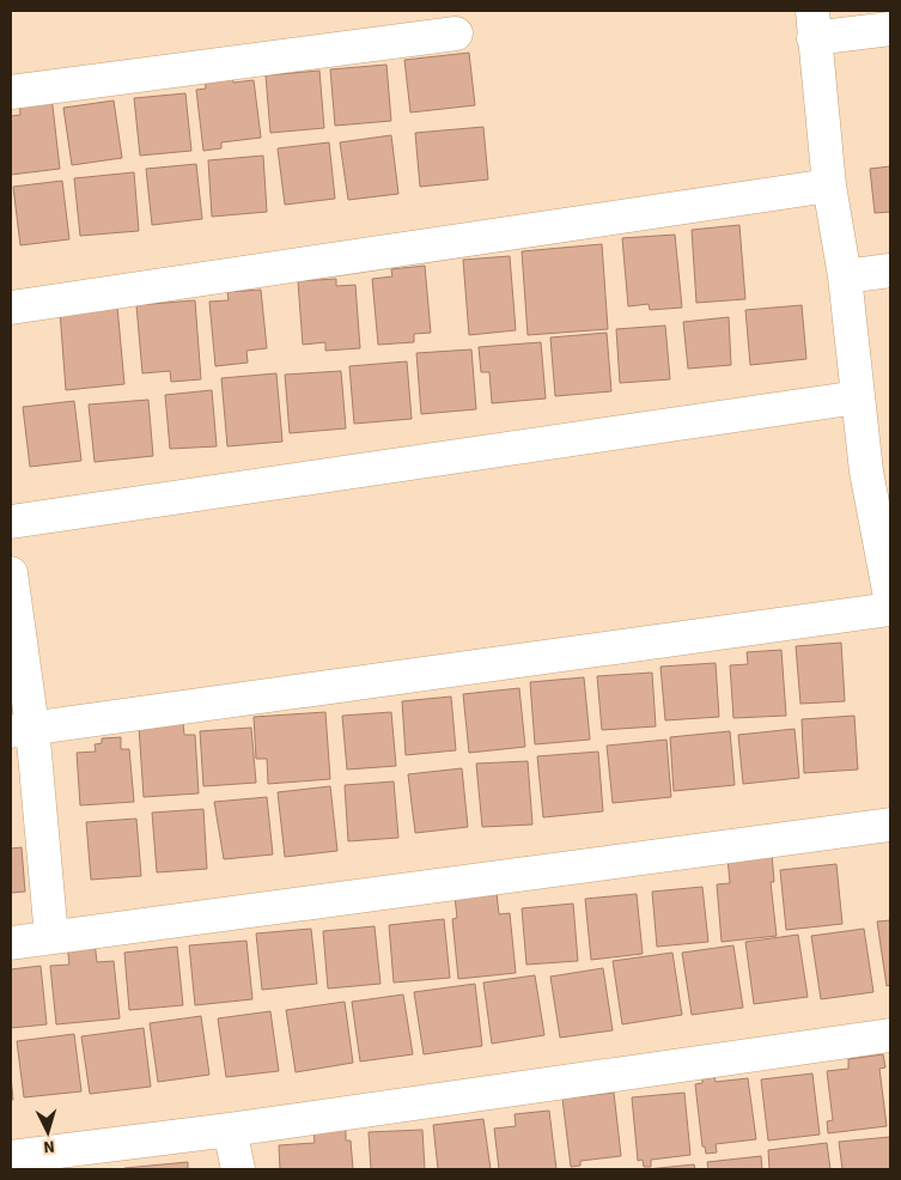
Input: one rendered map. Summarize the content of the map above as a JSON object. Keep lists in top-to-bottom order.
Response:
{
  "north": "bottom"
}
